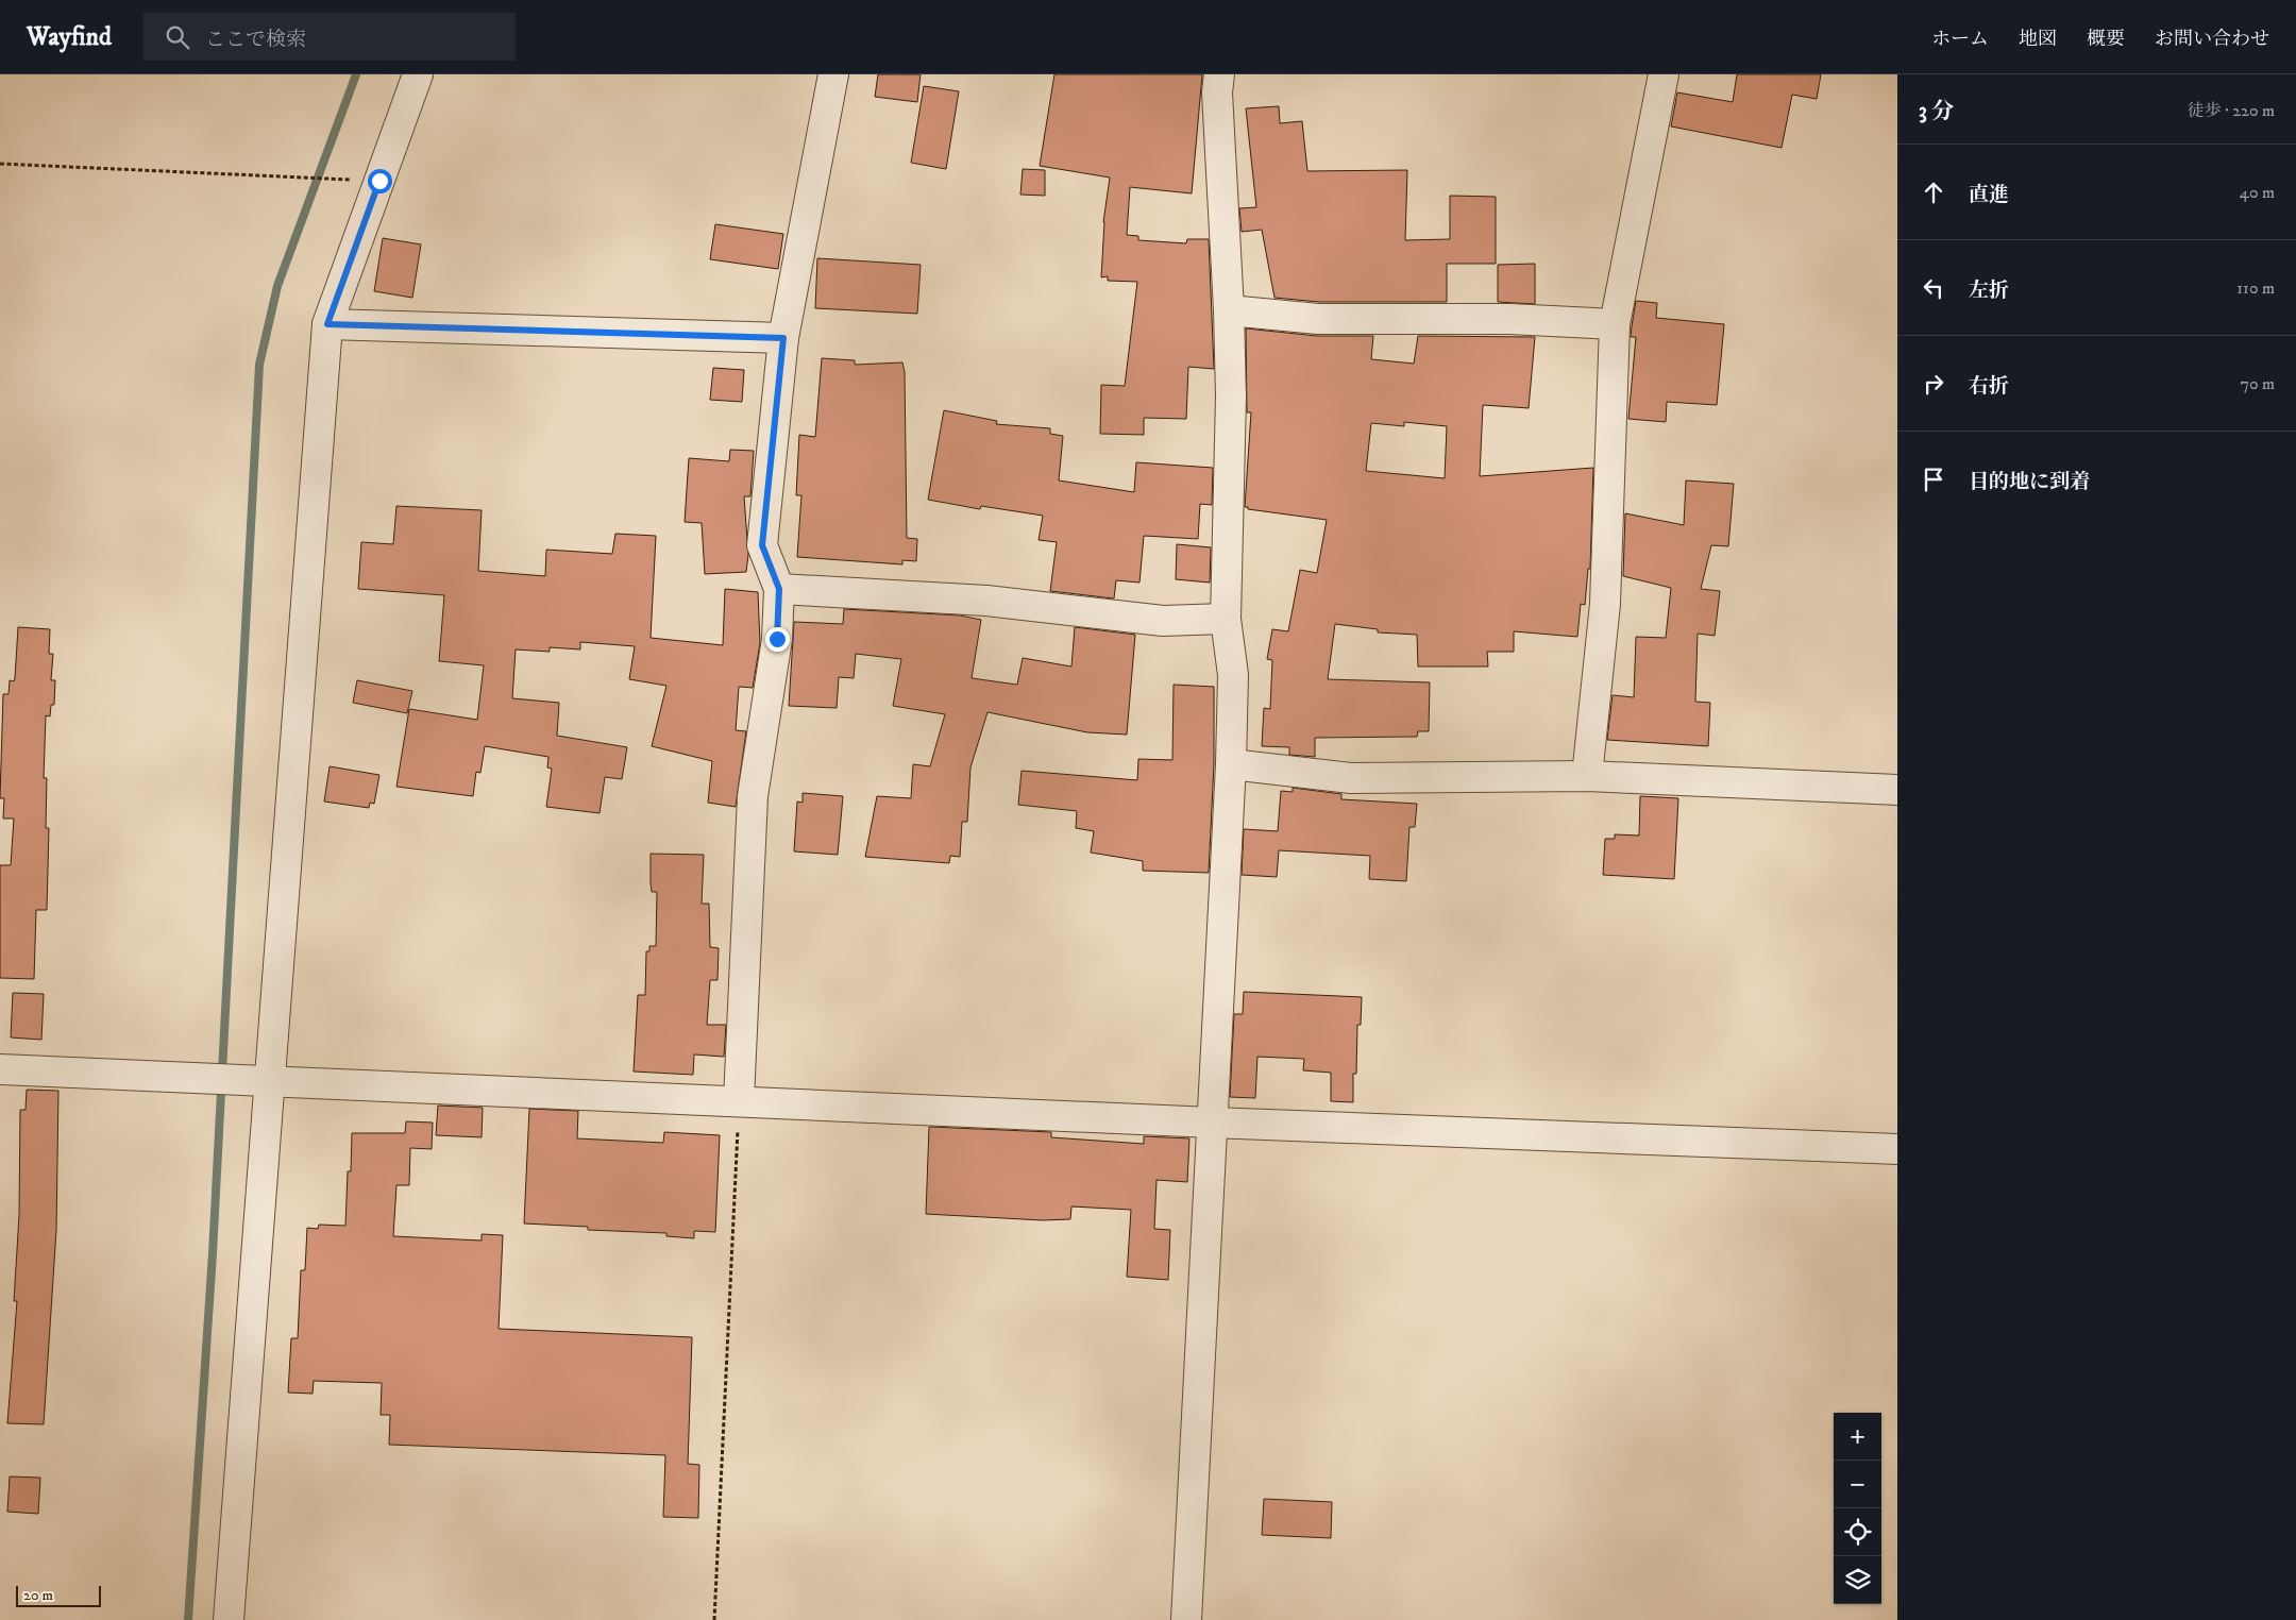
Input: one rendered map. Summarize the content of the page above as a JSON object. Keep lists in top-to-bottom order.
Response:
{
  "scale_bar": "20 m",
  "page": {
    "header": "Wayfind",
    "search": "ここで検索",
    "nav": [
      "ホーム",
      "地図",
      "概要",
      "お問い合わせ"
    ],
    "heading": ["3 分", "徒歩 · 220 m"],
    "list": [
      ["直進", "40 m"],
      ["左折", "110 m"],
      ["右折", "70 m"],
      "目的地に到着"
    ],
    "map_buttons": ["+", "−"],
    "scale": "20 m"
  }
}
